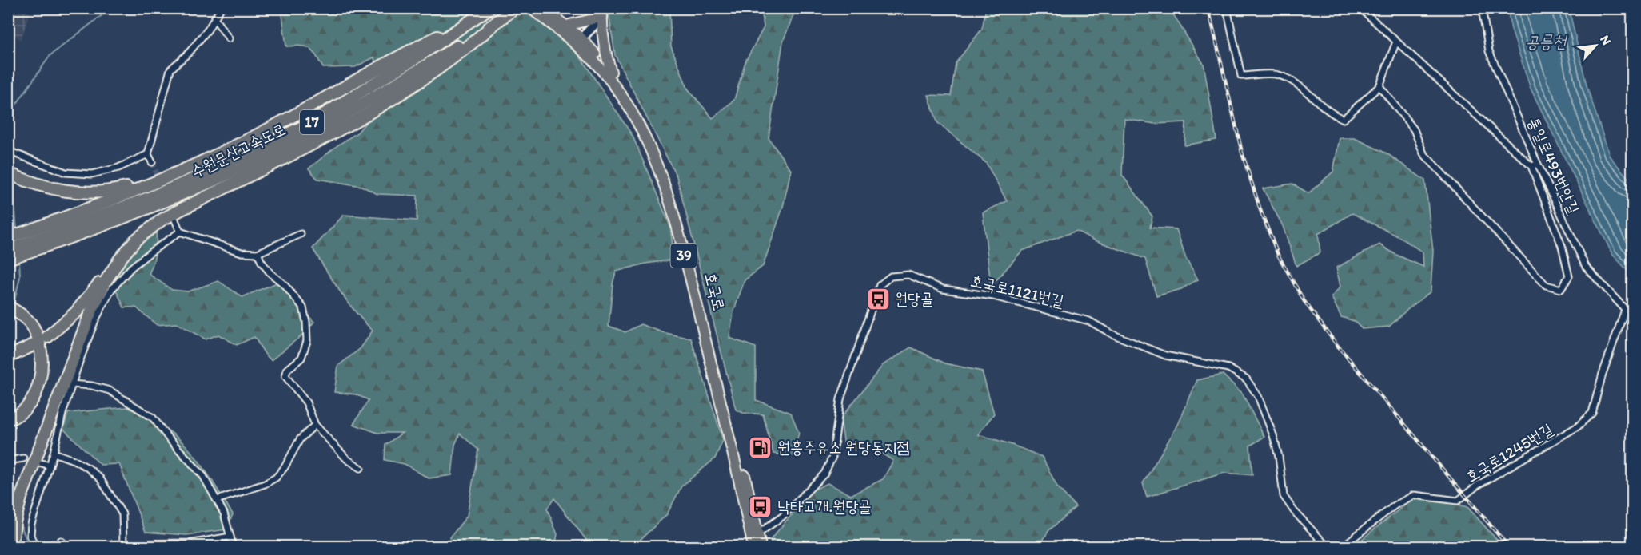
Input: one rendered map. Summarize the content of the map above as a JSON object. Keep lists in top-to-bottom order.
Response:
{
  "streets": {
    "highway": ["17", "수원문산고속도로"],
    "main road": ["39", "호국로"],
    "street": ["통일로493번안길", "호국로1121번길", "호국로1245번길"]
  },
  "crossings": [
    ["통일로493번안길", "호국로1245번길"],
    ["호국로1121번길", "호국로"]
  ],
  "water": ["공릉천"],
  "places": {
    "bus stop": ["원당골", "낙타고개.원당골"],
    "fuel station": ["원흥주유소 원당동지점"]
  },
  "north": "top right"
}
